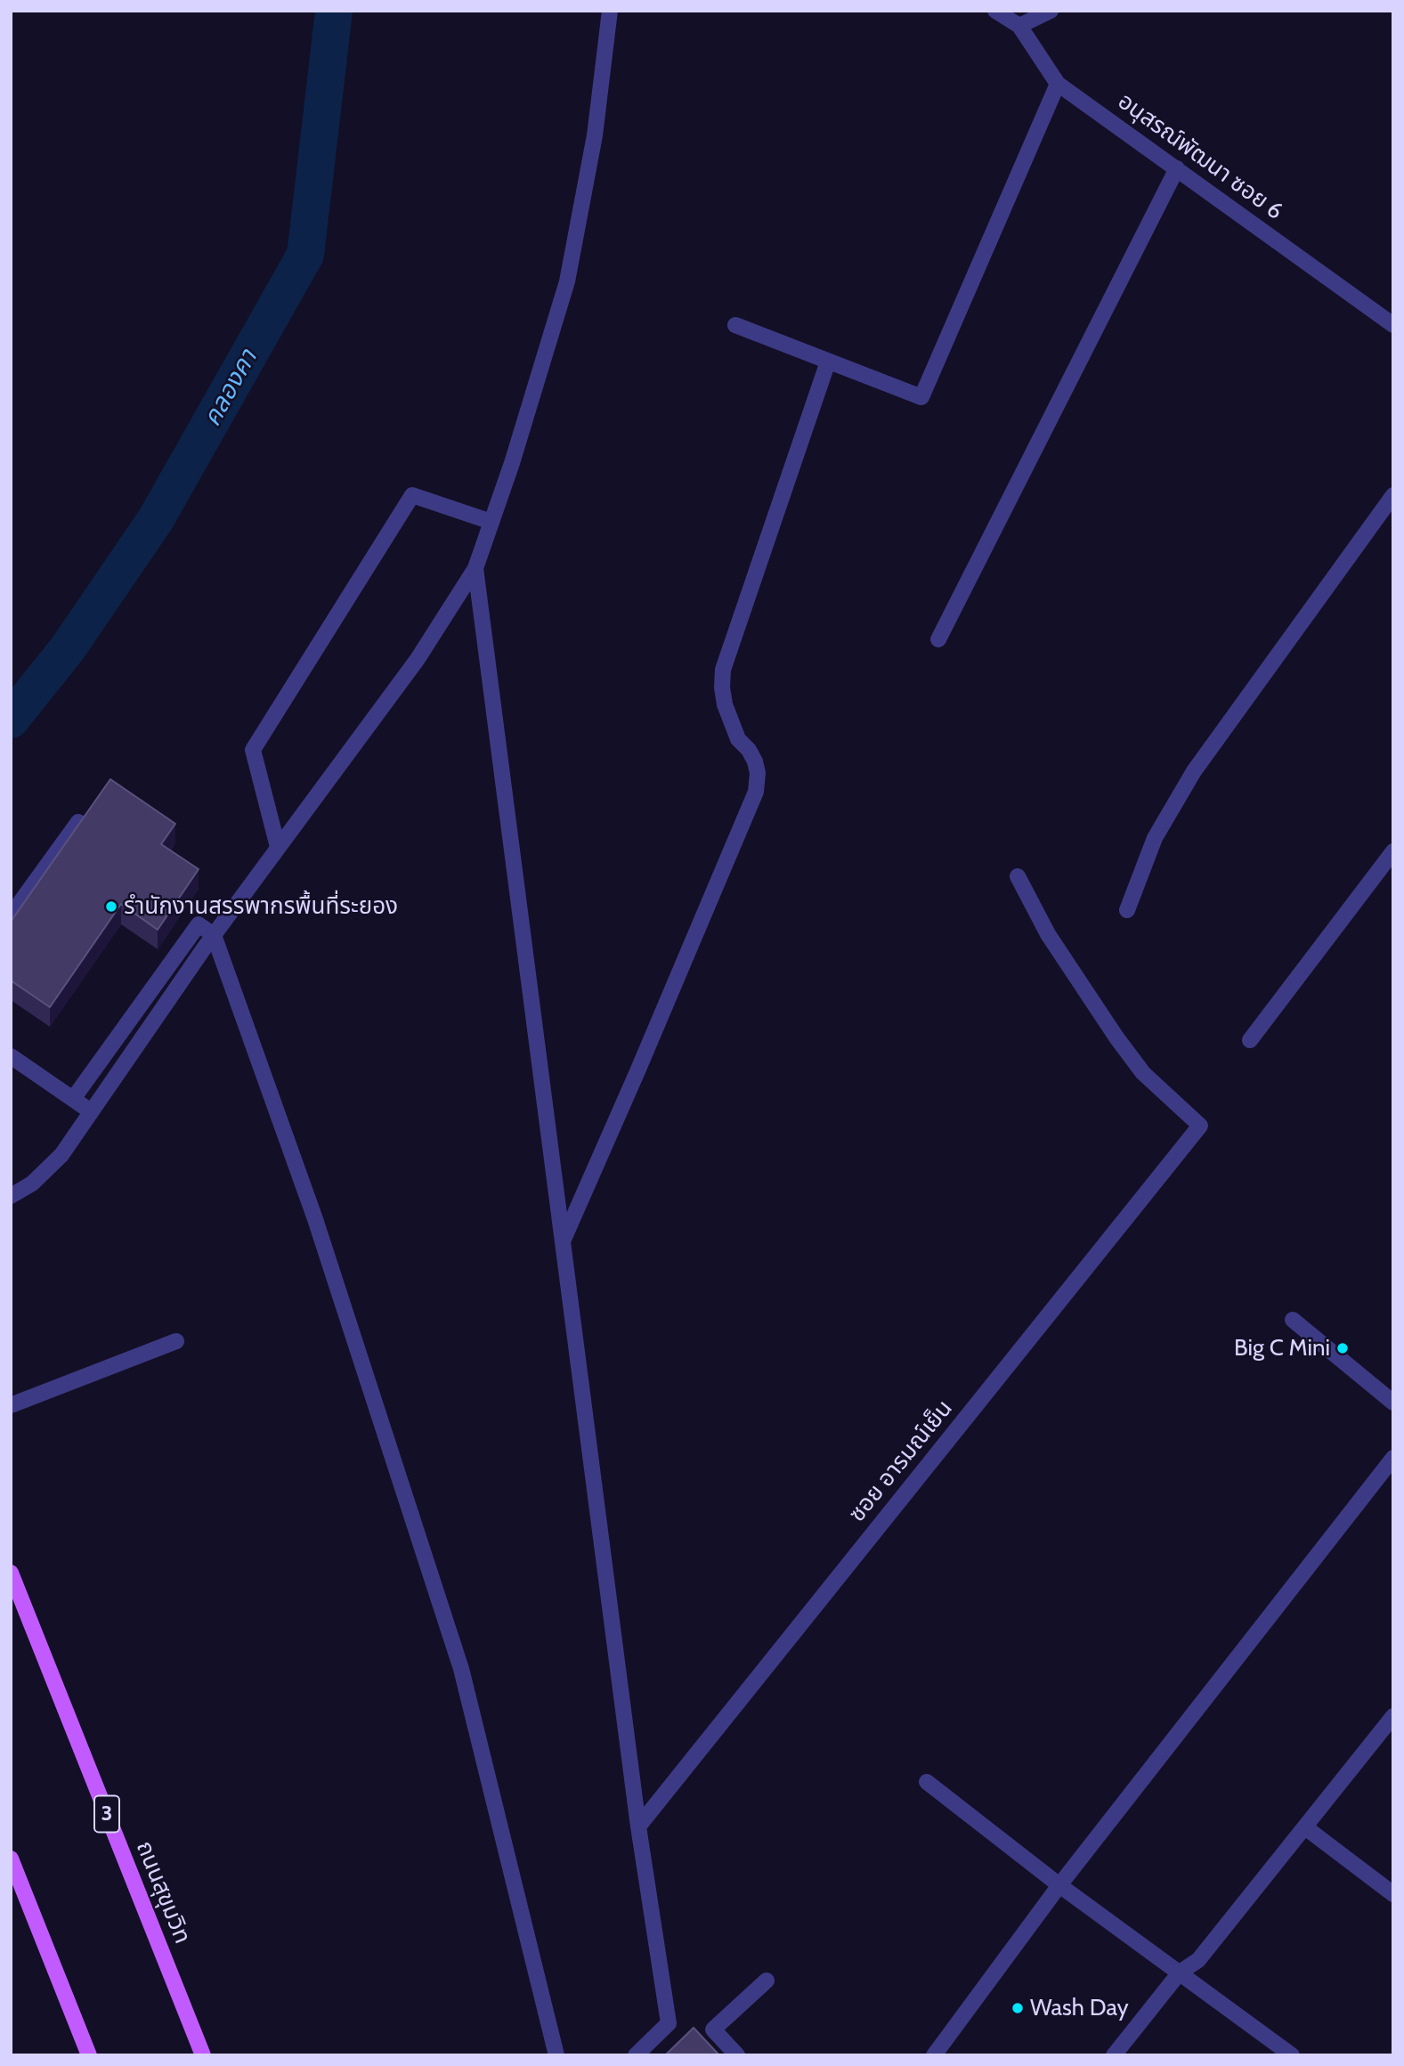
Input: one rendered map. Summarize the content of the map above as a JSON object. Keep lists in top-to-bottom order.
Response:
{
  "streets": {
    "main road": ["3", "ถนนสุขุมวิท"],
    "street": ["อนุสรณ์พัฒนา ซอย 6", "ซอย อารมณ์เย็น"]
  },
  "water": ["คลองคา"],
  "places": ["รำนักงานสรรพากรพื้นที่ระยอง", "Big C Mini", "Wash Day"]
}
